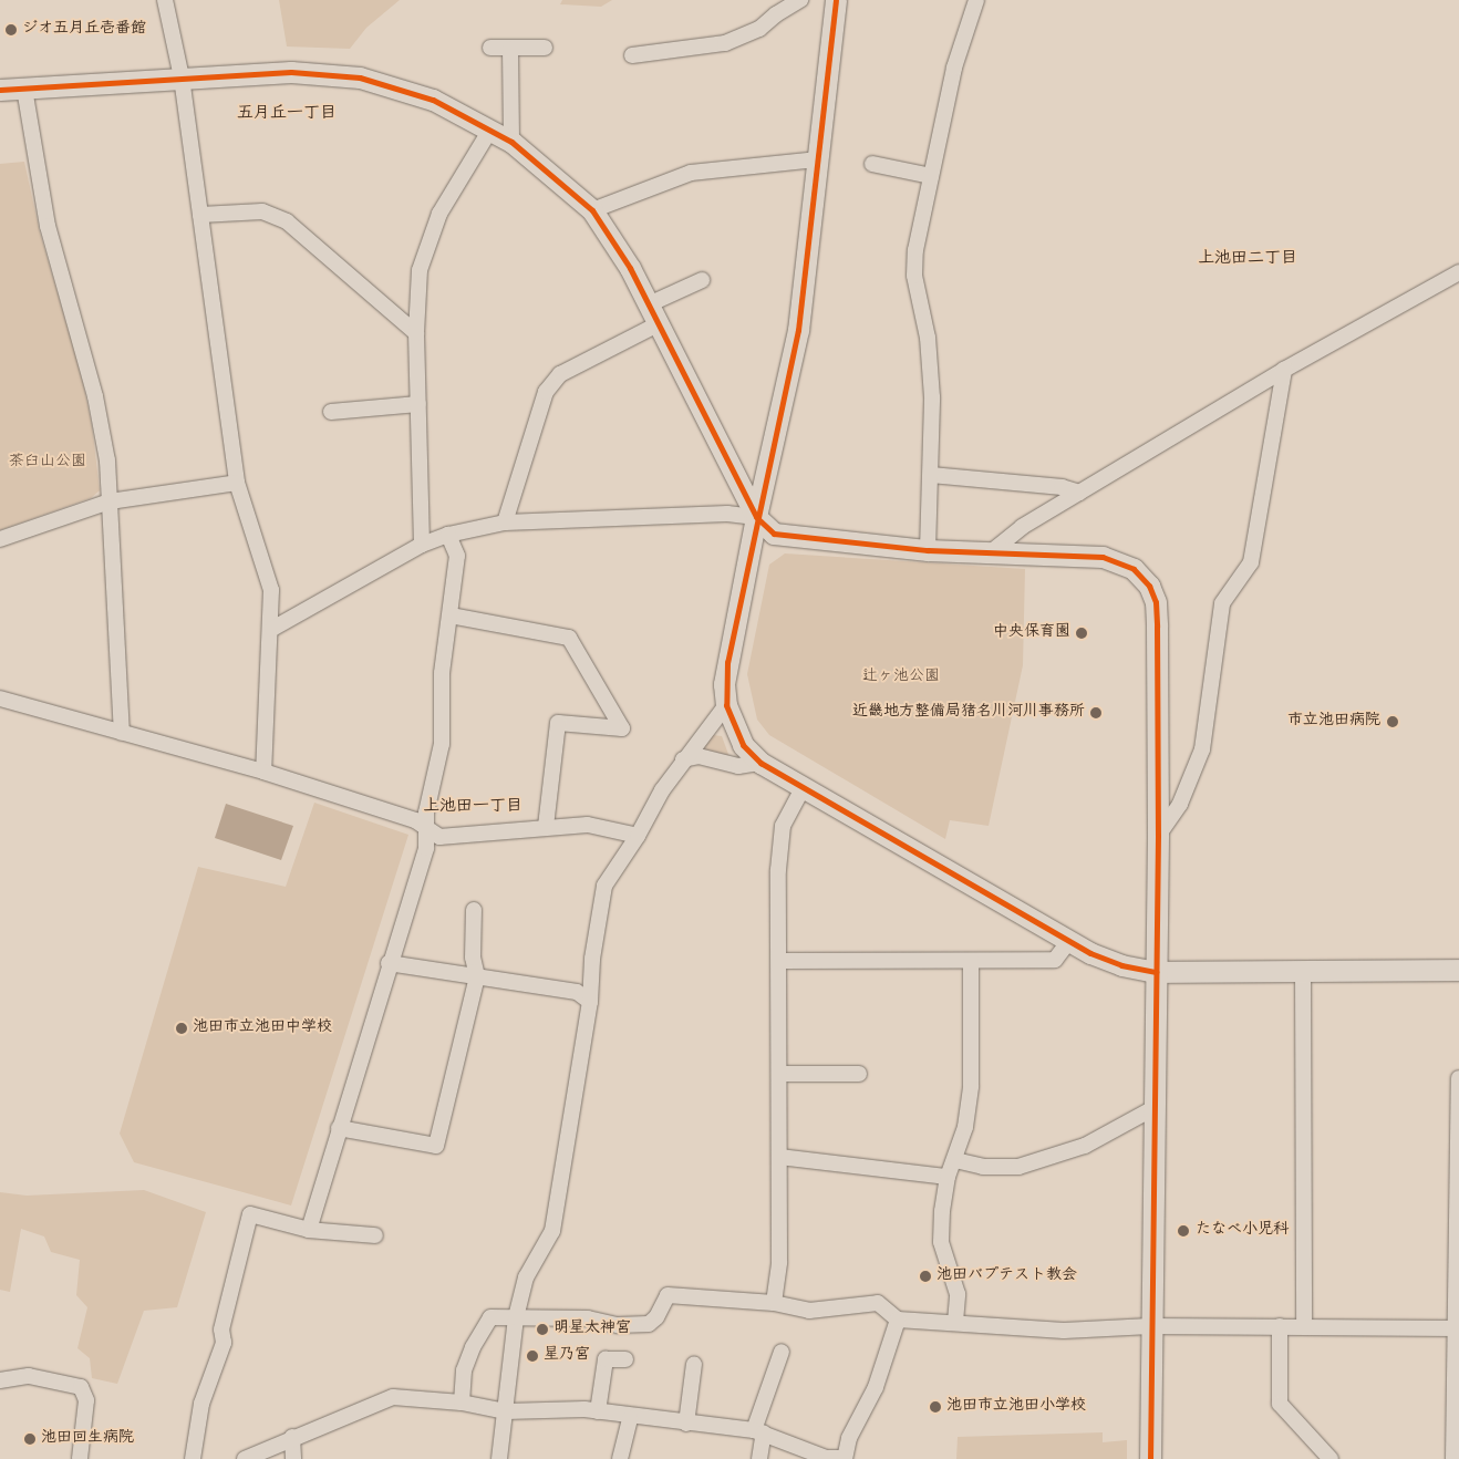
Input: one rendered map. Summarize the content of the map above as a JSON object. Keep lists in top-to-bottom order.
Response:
{
  "districts": ["五月丘一丁目", "上池田二丁目", "上池田一丁目"],
  "parks": ["茶臼山公園", "辻ヶ池公園"],
  "places": [
    "ジオ五月丘壱番館",
    "中央保育園",
    "近畿地方整備局猪名川河川事務所",
    "市立池田病院",
    "池田市立池田中学校",
    "たなべ小児科",
    "池田バプテスト教会",
    "明星太神宮",
    "星乃宮",
    "池田市立池田小学校",
    "池田回生病院"
  ]
}
